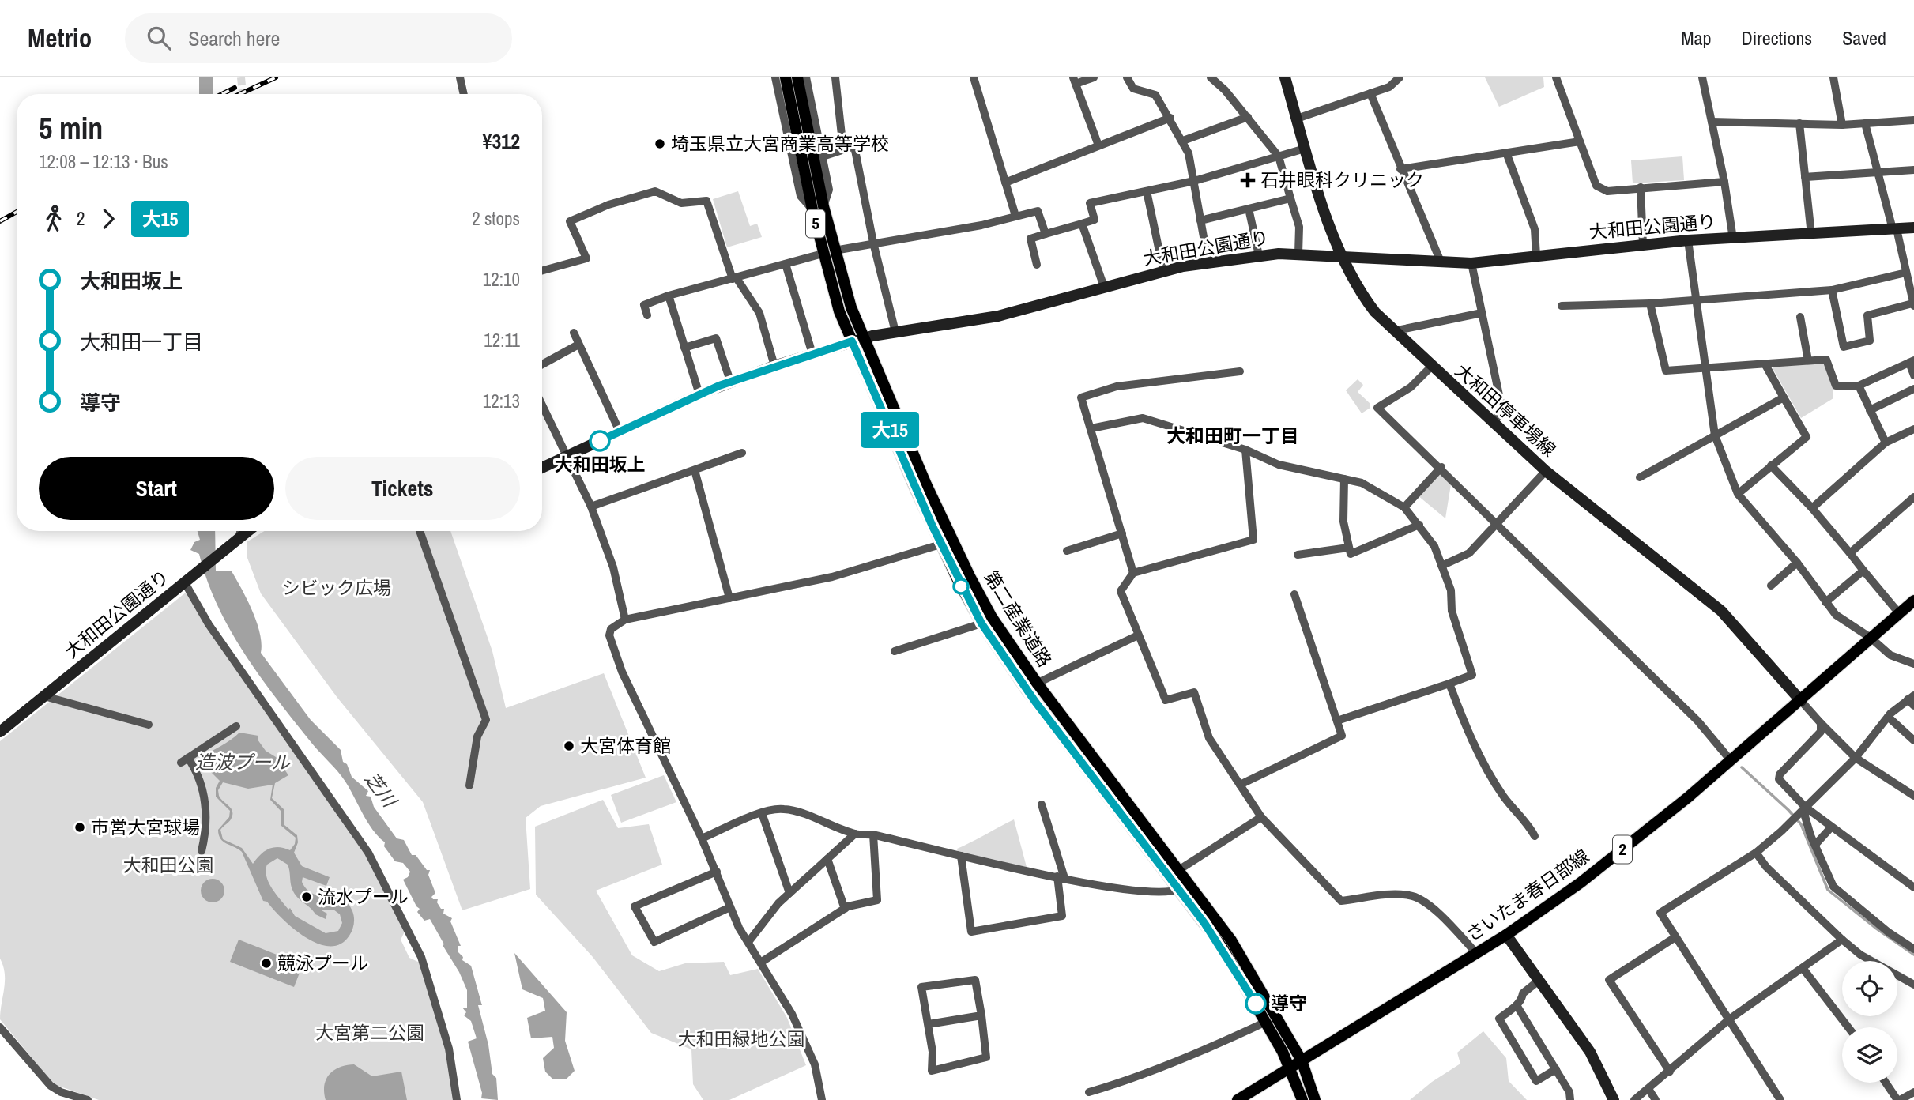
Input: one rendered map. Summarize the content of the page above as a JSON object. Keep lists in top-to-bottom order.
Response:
{
  "streets": {
    "main road": [
      "5",
      "第二産業道路",
      "2",
      "さいたま春日部線"
    ],
    "street": ["大和田公園通り", "大和田停車場線"]
  },
  "crossings": [
    ["5", "第二産業道路"],
    ["大和田公園通り", "大和田停車場線"],
    ["大和田公園通り", "第二産業道路"],
    ["大和田停車場線", "さいたま春日部線"],
    ["第二産業道路", "さいたま春日部線"]
  ],
  "districts": ["大和田町一丁目"],
  "water": ["造波プール", "芝川"],
  "parks": [
    "シビック広場",
    "大和田公園",
    "大宮第二公園",
    "大和田緑地公園"
  ],
  "places": {
    "other": [
      "埼玉県立大宮商業高等学校",
      "大和田坂上",
      "大宮体育館",
      "市営大宮球場",
      "流水プール",
      "競泳プール",
      "導守"
    ],
    "health": ["石井眼科クリニック"]
  },
  "lines": ["bus line 大15"],
  "page": {
    "header": "Metrio",
    "search": "Search here",
    "nav": ["Map", "Directions", "Saved"],
    "on_map": "大15",
    "heading": ["5 min", "12:08 – 12:13 · Bus", "¥312"],
    "legs": ["2", "大15", "2 stops"],
    "list": [
      {
        "name": "大和田坂上",
        "value": "12:10"
      },
      {
        "name": "大和田一丁目",
        "value": "12:11"
      },
      {
        "name": "導守",
        "value": "12:13"
      }
    ],
    "buttons": ["Start", "Tickets"]
  }
}
